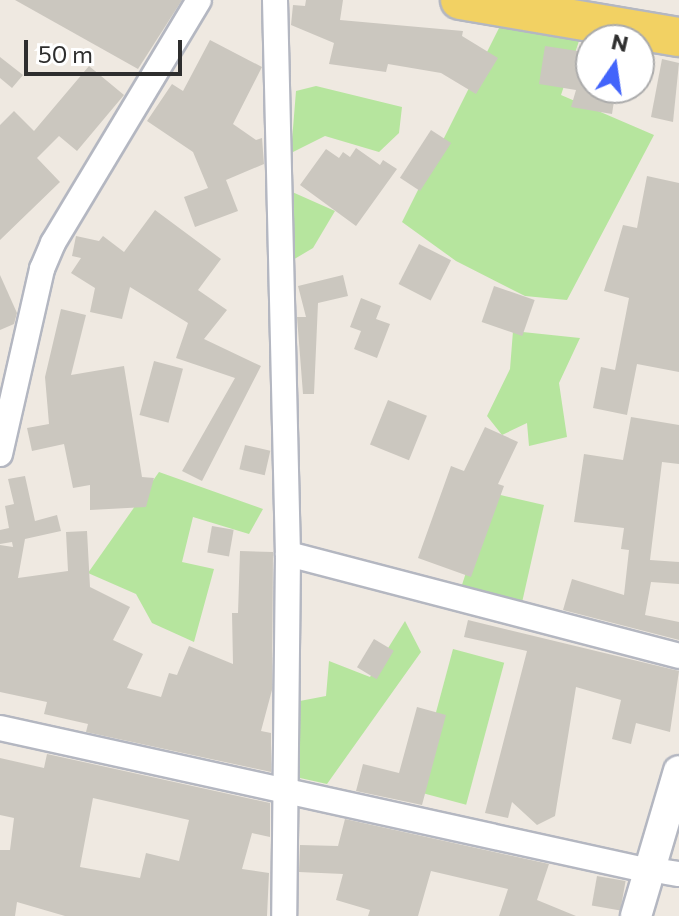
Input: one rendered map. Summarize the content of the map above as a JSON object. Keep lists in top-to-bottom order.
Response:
{
  "scale_bar": "50 m",
  "north": "top"
}
